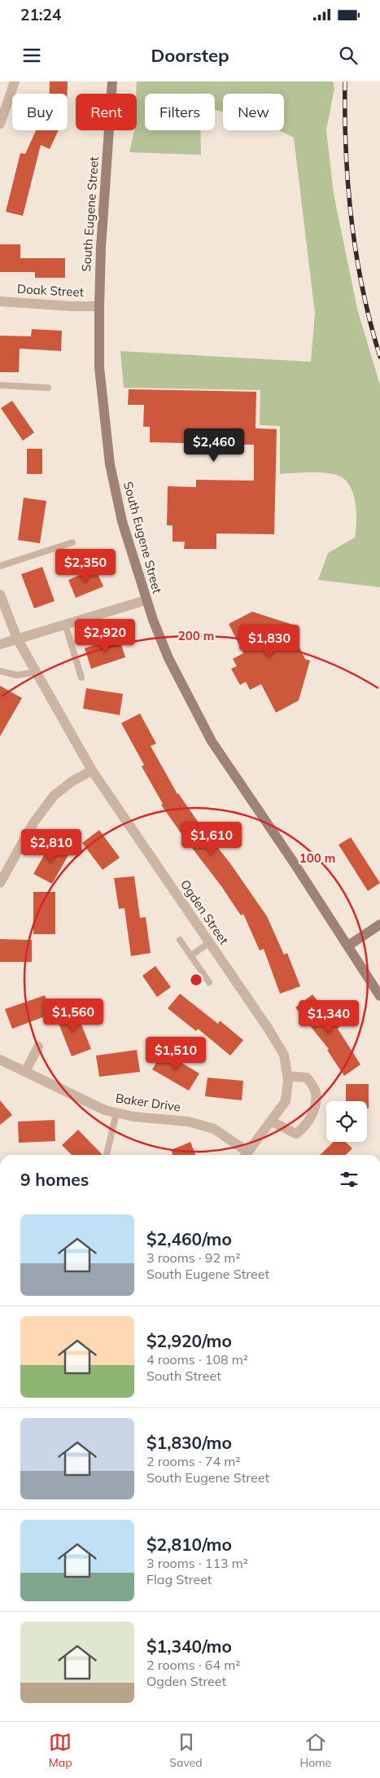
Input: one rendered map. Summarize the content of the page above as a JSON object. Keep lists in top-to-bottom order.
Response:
{
  "streets": {
    "main road": ["South Eugene Street"],
    "street": ["Doak Street", "Ogden Street", "Baker Drive"]
  },
  "crossings": [
    ["South Eugene Street", "Doak Street"],
    ["Ogden Street", "Baker Drive"]
  ],
  "page": {
    "status": "21:24",
    "header": "Doorstep",
    "chip": [
      "Buy",
      "Rent",
      "Filters",
      "New"
    ],
    "price": [
      "$2,460",
      "$2,350",
      "$2,920",
      "$1,830",
      "$1,610",
      "$2,810",
      "$1,560",
      "$1,340",
      "$1,510"
    ],
    "heading": "9 homes",
    "list": [
      {
        "name": "$2,460/mo",
        "note": "3 rooms · 92 m² · South Eugene Street"
      },
      {
        "name": "$2,920/mo",
        "note": "4 rooms · 108 m² · South Street"
      },
      {
        "name": "$1,830/mo",
        "note": "2 rooms · 74 m² · South Eugene Street"
      },
      {
        "name": "$2,810/mo",
        "note": "3 rooms · 113 m² · Flag Street"
      },
      {
        "name": "$1,340/mo",
        "note": "2 rooms · 64 m² · Ogden Street"
      }
    ],
    "tabs": ["Map", "Saved", "Home"]
  },
  "rings": ["200 m", "100 m"]
}
